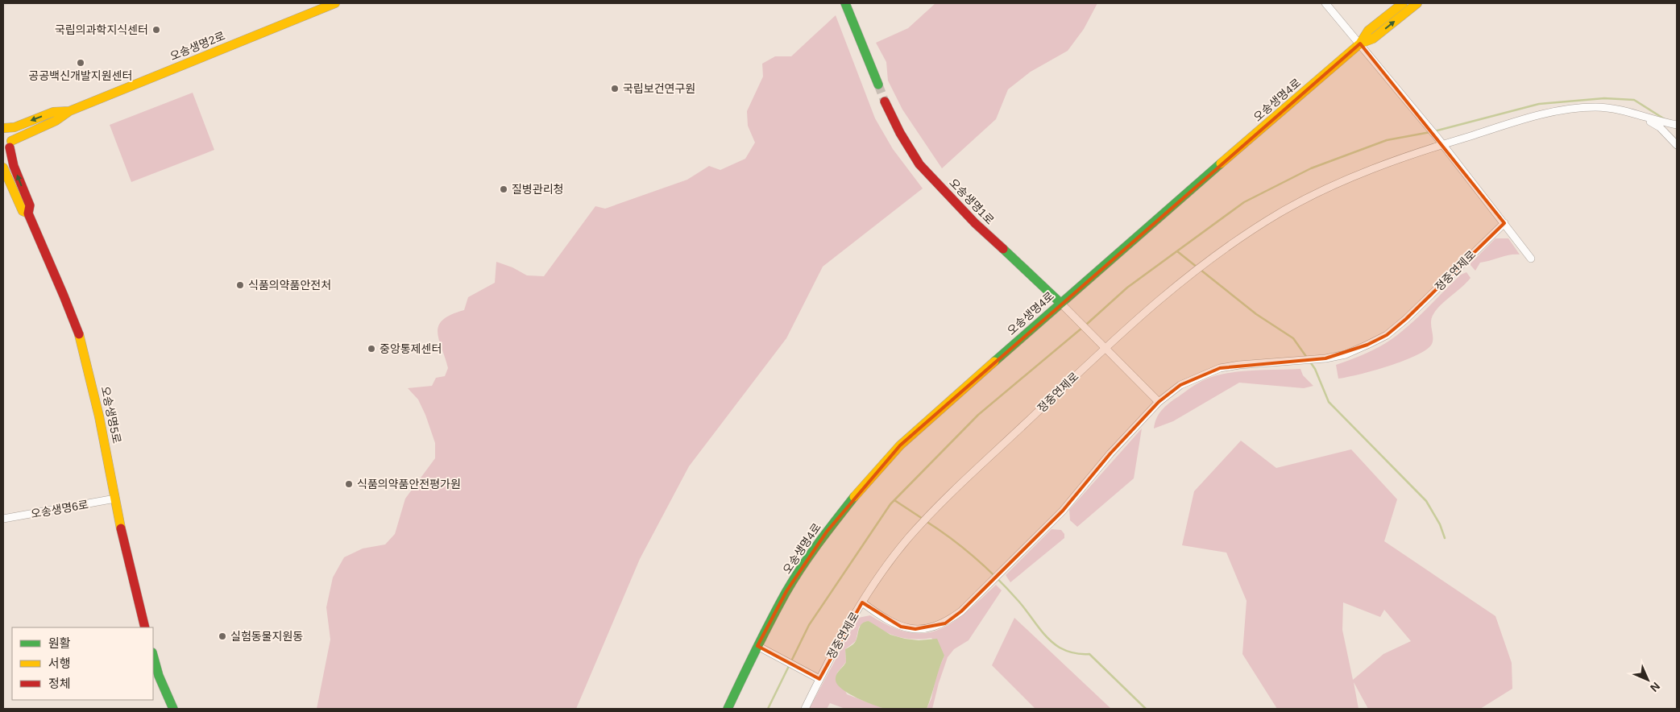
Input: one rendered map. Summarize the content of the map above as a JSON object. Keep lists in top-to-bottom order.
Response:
{
  "streets": {
    "street": [
      "오송생명2로",
      "오송생명4로",
      "오송생명1로",
      "정중연제로",
      "오송생명5로",
      "오송생명6로"
    ]
  },
  "crossings": [
    ["오송생명2로", "오송생명5로"],
    ["오송생명4로", "오송생명1로"],
    ["오송생명5로", "오송생명6로"]
  ],
  "places": [
    "국립의과학지식센터",
    "공공백신개발지원센터",
    "국립보건연구원",
    "질병관리청",
    "식품의약품안전처",
    "중앙통제센터",
    "식품의약품안전평가원",
    "실험동물지원동"
  ],
  "legend": ["원활", "서행", "정체"],
  "north": "bottom right"
}
